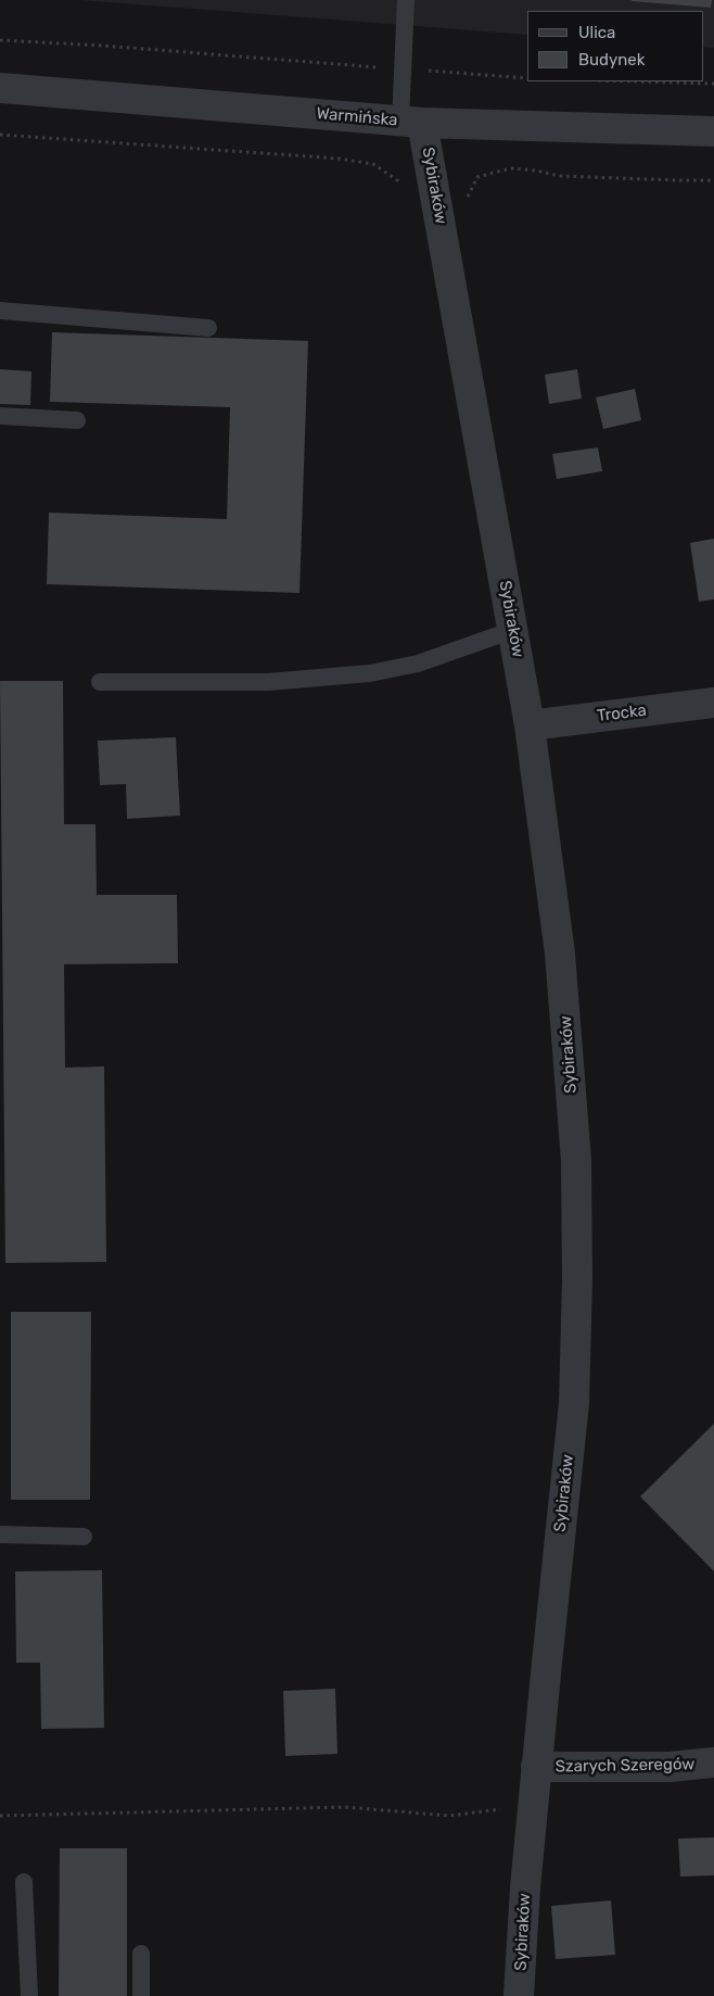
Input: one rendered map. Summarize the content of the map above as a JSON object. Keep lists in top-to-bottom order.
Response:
{
  "streets": {
    "street": [
      "Warmińska",
      "Sybiraków",
      "Trocka",
      "Szarych Szeregów"
    ]
  },
  "crossings": [
    ["Warmińska", "Sybiraków"],
    ["Sybiraków", "Trocka"],
    ["Sybiraków", "Szarych Szeregów"]
  ],
  "legend": ["Ulica", "Budynek"]
}
